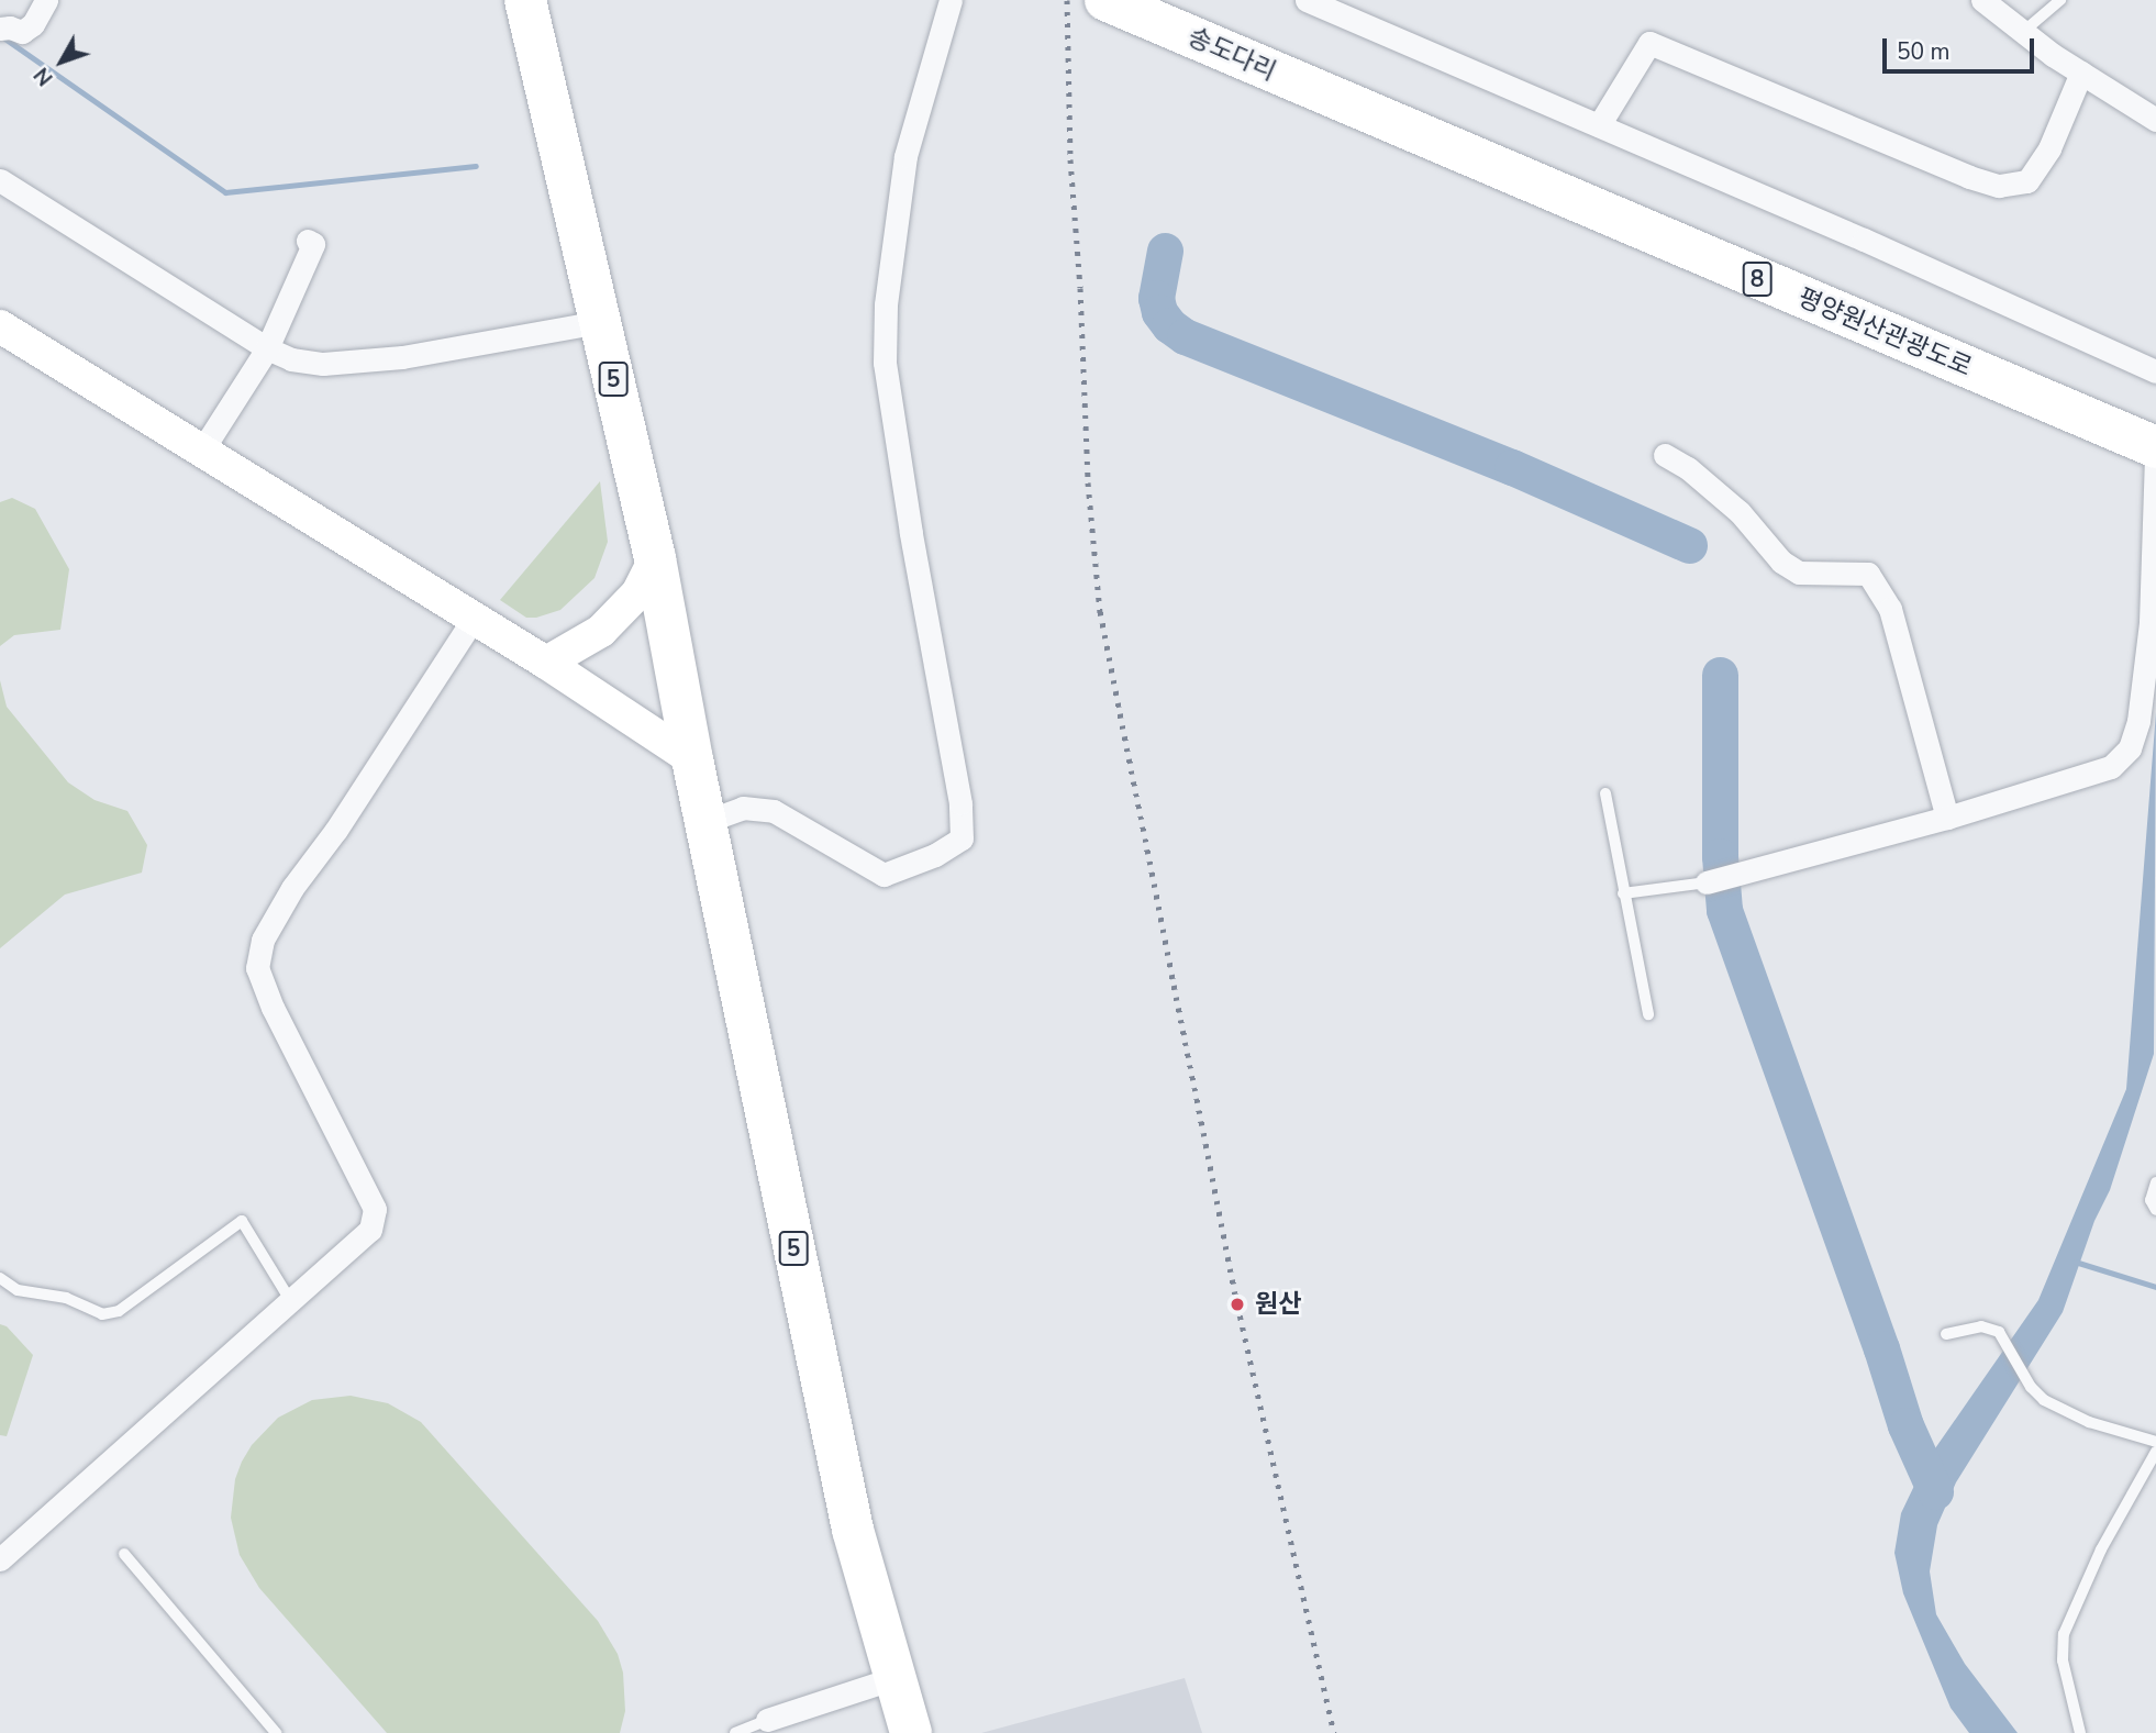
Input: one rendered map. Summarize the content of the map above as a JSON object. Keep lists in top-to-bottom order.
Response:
{
  "streets": {
    "highway": [
      "송도다리",
      "8",
      "평양원산관광도로",
      "5"
    ]
  },
  "crossings": [
    ["송도다리", "평양원산관광도로"]
  ],
  "places": ["원산"],
  "scale_bar": "50 m",
  "north": "bottom left"
}
